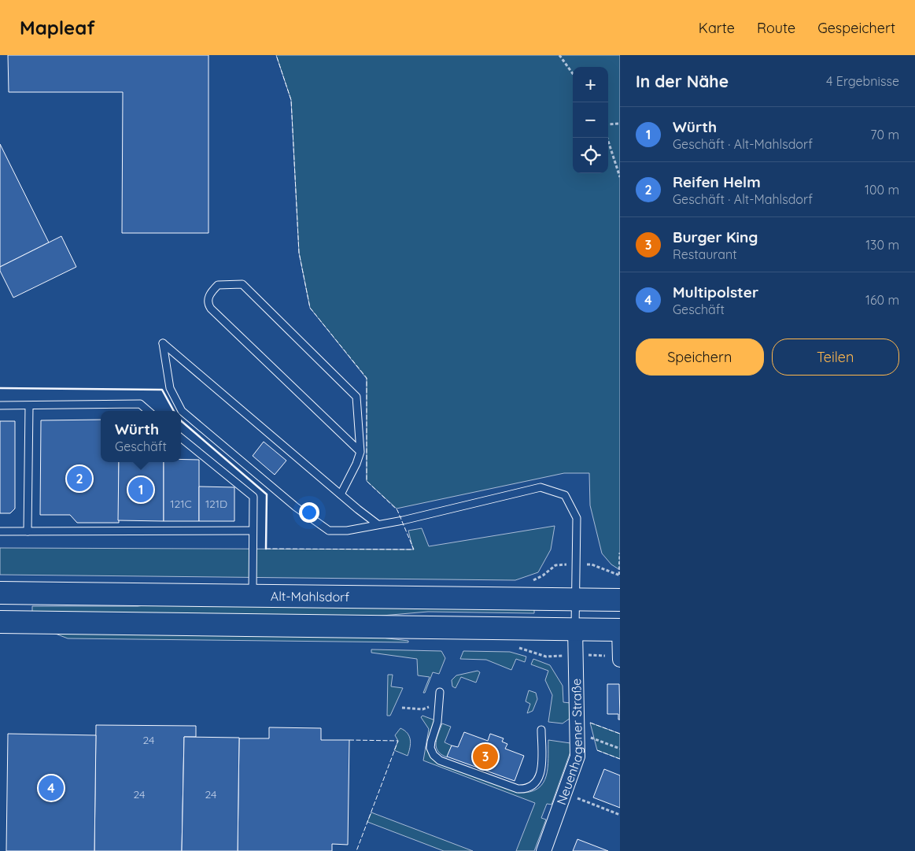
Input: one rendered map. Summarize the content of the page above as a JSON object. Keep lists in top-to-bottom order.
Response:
{
  "streets": {
    "main road": ["Alt-Mahlsdorf"],
    "street": ["Neuenhagener Straße"]
  },
  "house_numbers": [
    "121C",
    "121D",
    "24",
    "24",
    "24"
  ],
  "page": {
    "header": "Mapleaf",
    "nav": ["Karte", "Route", "Gespeichert"],
    "heading": ["In der Nähe", "4 Ergebnisse"],
    "map_buttons": ["+", "−"],
    "list": [
      {
        "mark": "1",
        "name": "Würth",
        "note": "Geschäft · Alt-Mahlsdorf",
        "value": "70 m"
      },
      {
        "mark": "2",
        "name": "Reifen Helm",
        "note": "Geschäft · Alt-Mahlsdorf",
        "value": "100 m"
      },
      {
        "mark": "3",
        "name": "Burger King",
        "note": "Restaurant",
        "value": "130 m"
      },
      {
        "mark": "4",
        "name": "Multipolster",
        "note": "Geschäft",
        "value": "160 m"
      }
    ],
    "buttons": ["Speichern", "Teilen"],
    "popup": ["Würth", "Geschäft"],
    "pins": [
      "2",
      "1",
      "3",
      "4"
    ]
  }
}
